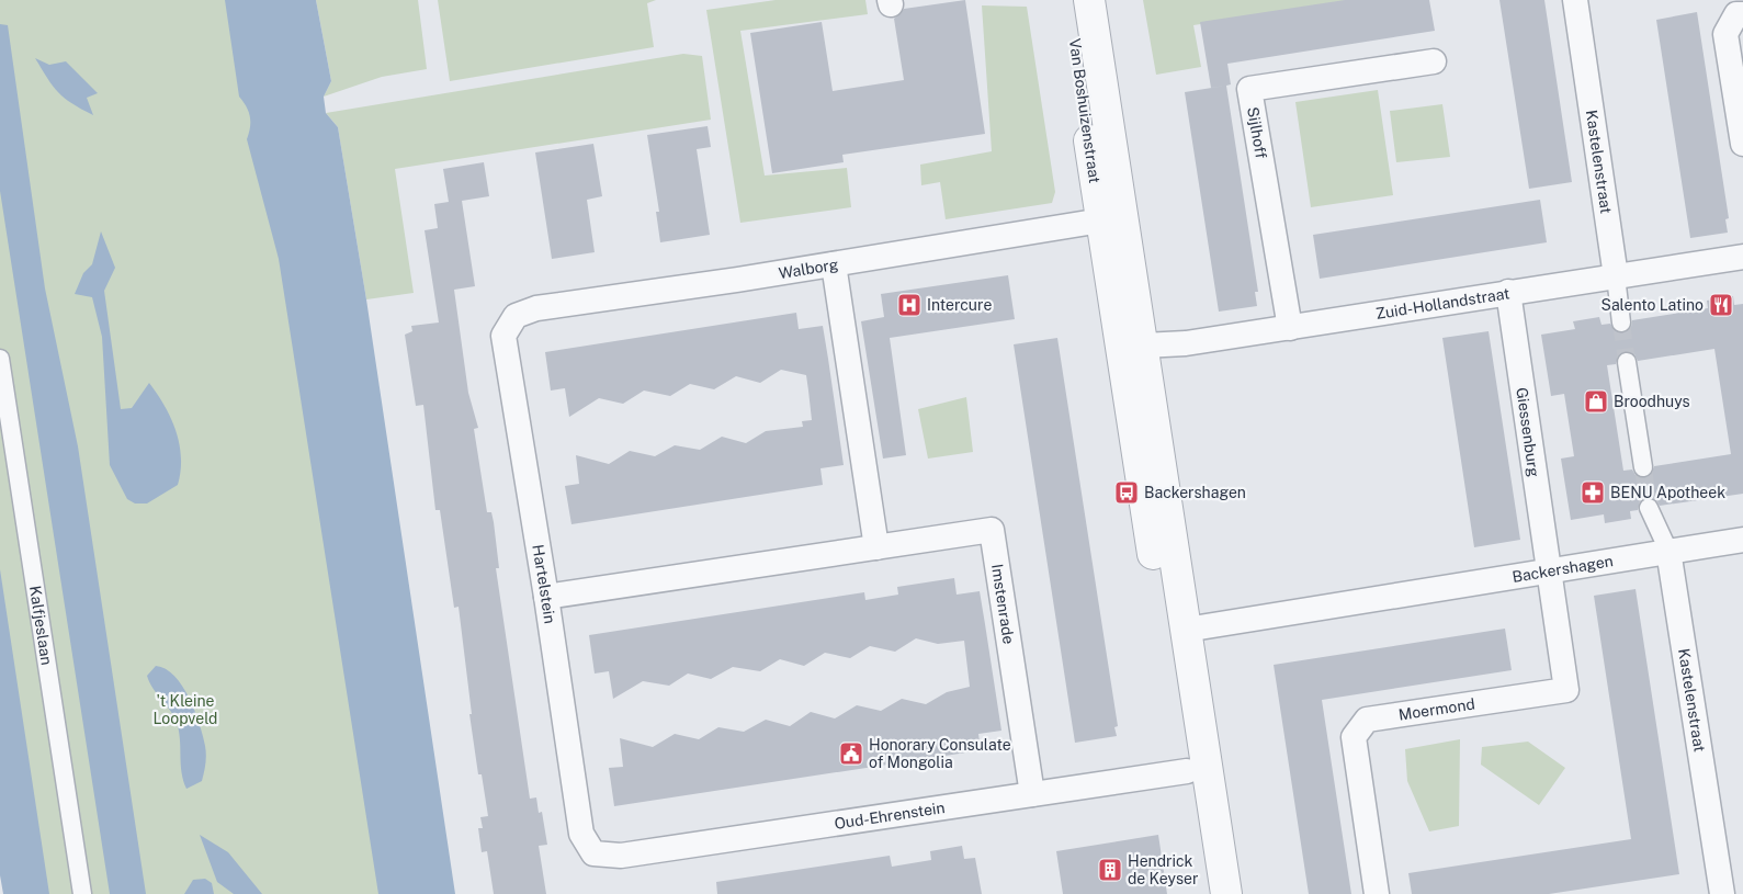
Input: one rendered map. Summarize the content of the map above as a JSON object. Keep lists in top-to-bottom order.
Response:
{
  "streets": {
    "street": [
      "Van Boshuizenstraat",
      "Sijlhoff",
      "Kastelenstraat",
      "Walborg",
      "Zuid-Hollandstraat",
      "Giessenburg",
      "Backershagen",
      "Hartelstein",
      "Imstenrade",
      "Kalfjeslaan",
      "Moermond",
      "Oud-Ehrenstein"
    ]
  },
  "crossings": [
    ["Van Boshuizenstraat", "Walborg"],
    ["Van Boshuizenstraat", "Zuid-Hollandstraat"],
    ["Van Boshuizenstraat", "Backershagen"],
    ["Van Boshuizenstraat", "Oud-Ehrenstein"],
    ["Sijlhoff", "Zuid-Hollandstraat"],
    ["Kastelenstraat", "Zuid-Hollandstraat"],
    ["Kastelenstraat", "Backershagen"],
    ["Walborg", "Hartelstein"],
    ["Zuid-Hollandstraat", "Giessenburg"],
    ["Giessenburg", "Backershagen"],
    ["Giessenburg", "Moermond"],
    ["Backershagen", "Moermond"],
    ["Hartelstein", "Imstenrade"],
    ["Hartelstein", "Oud-Ehrenstein"],
    ["Imstenrade", "Oud-Ehrenstein"]
  ],
  "parks": ["'t Kleine Loopveld"],
  "places": {
    "hospital": ["Intercure"],
    "restaurant": ["Salento Latino"],
    "shop": ["Broodhuys"],
    "bus stop": ["Backershagen"],
    "pharmacy": ["BENU Apotheek"],
    "public building": ["Honorary Consulate of Mongolia"],
    "building": ["Hendrick de Keyser"]
  }
}
